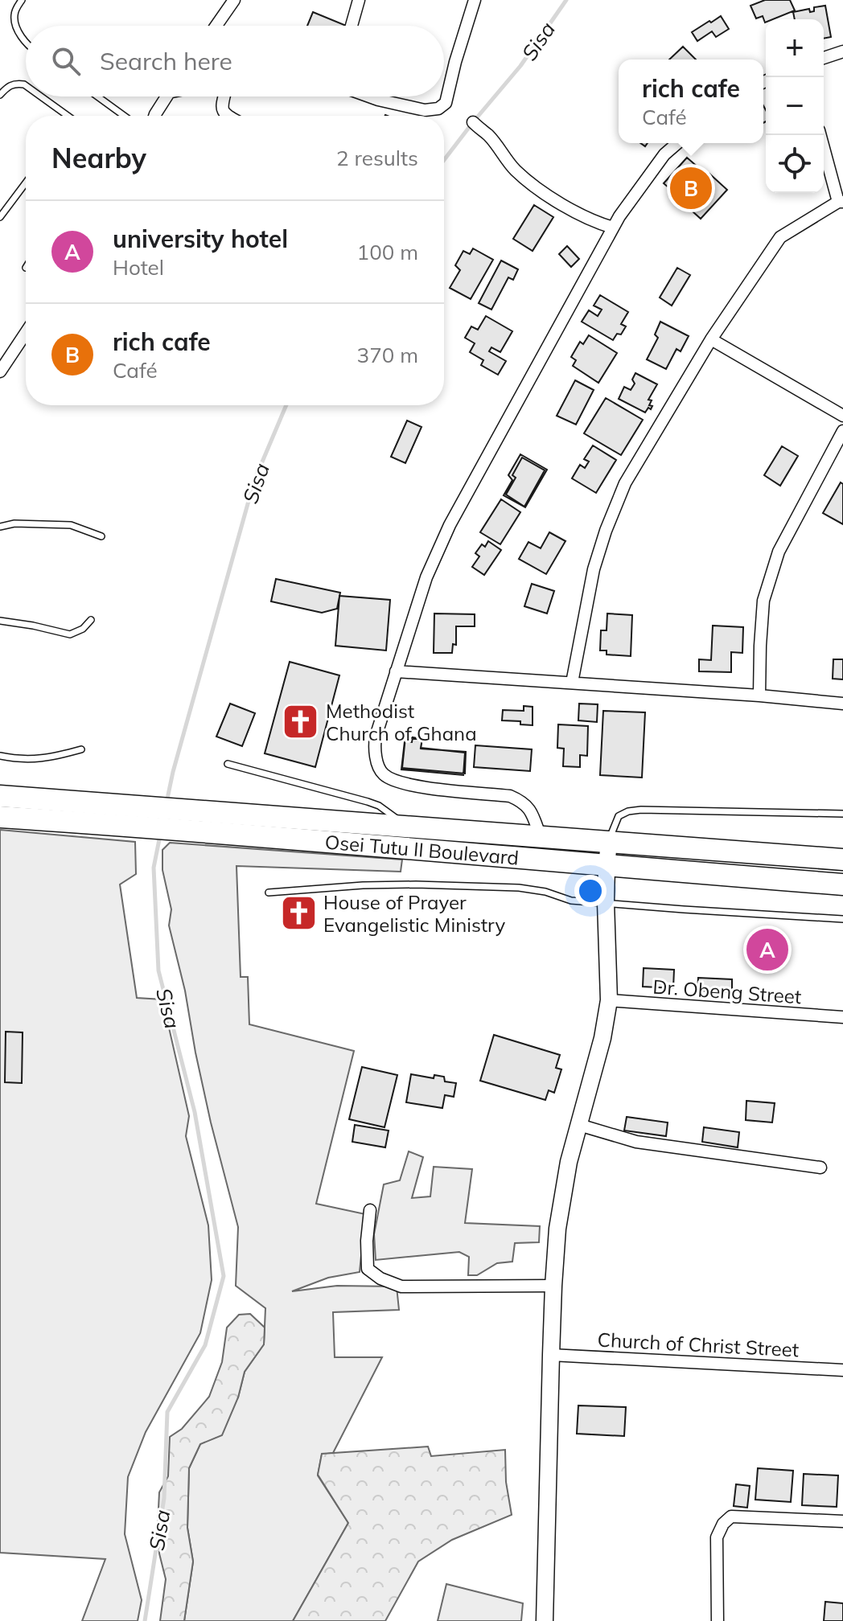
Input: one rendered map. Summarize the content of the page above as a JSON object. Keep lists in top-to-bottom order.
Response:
{
  "streets": {
    "highway": ["Osei Tutu II Boulevard"],
    "street": ["Dr. Obeng Street", "Church of Christ Street"]
  },
  "water": ["Sisa"],
  "places": {
    "church": ["Methodist Church of Ghana", "House of Prayer Evangelistic Ministry"]
  },
  "page": {
    "map_buttons": ["+", "−"],
    "search": "Search here",
    "popup": ["rich cafe", "Café"],
    "heading": ["Nearby", "2 results"],
    "pins": ["B", "A"],
    "list": [
      {
        "mark": "A",
        "name": "university hotel",
        "note": "Hotel",
        "value": "100 m"
      },
      {
        "mark": "B",
        "name": "rich cafe",
        "note": "Café",
        "value": "370 m"
      }
    ]
  }
}
